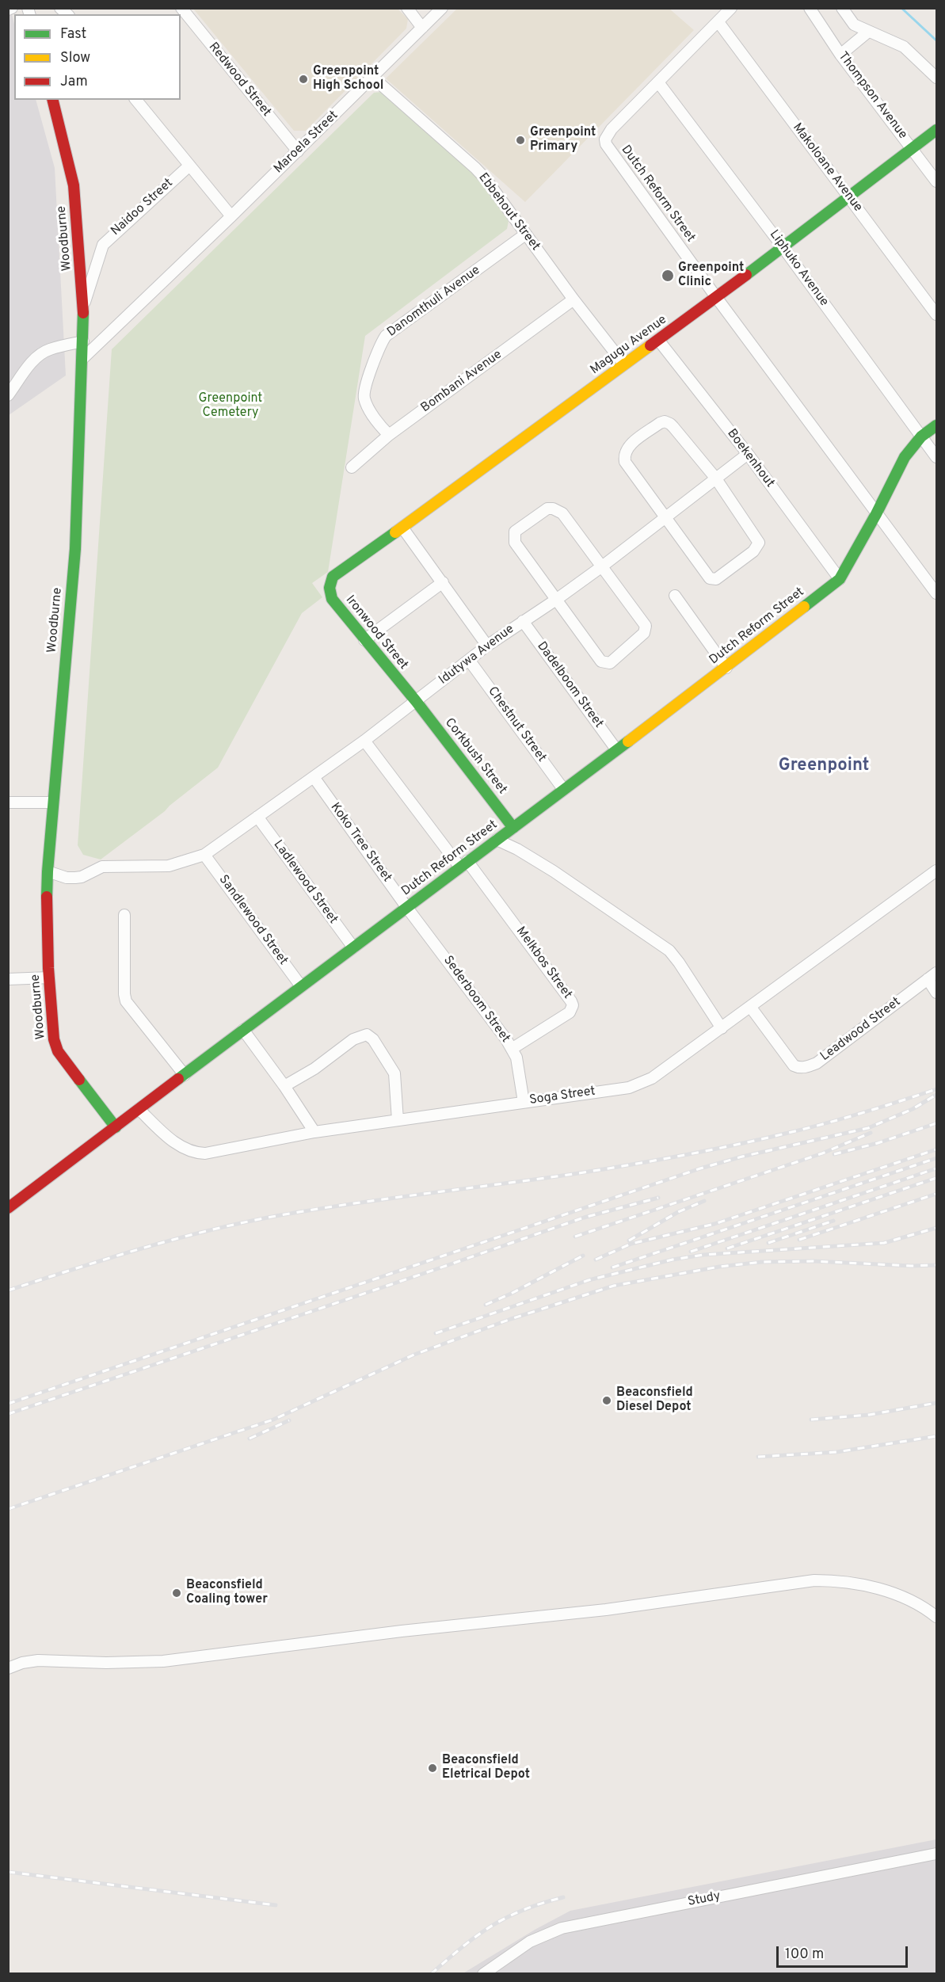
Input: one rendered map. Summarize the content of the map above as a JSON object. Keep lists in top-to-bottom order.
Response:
{
  "streets": {
    "street": [
      "Redwood Street",
      "Thompson Avenue",
      "Maroela Street",
      "Makoloane Avenue",
      "Dutch Reform Street",
      "Naidoo Street",
      "Ebbehout Street",
      "Woodburne",
      "Liphuko Avenue",
      "Danomthuli Avenue",
      "Magugu Avenue",
      "Bombani Avenue",
      "Boekenhout",
      "Ironwood Street",
      "Idutywa Avenue",
      "Dadelboom Street",
      "Chestnut Street",
      "Corkbush Street",
      "Koko Tree Street",
      "Ladlewood Street",
      "Sandlewood Street",
      "Melkbos Street",
      "Sederboom Street",
      "Leadwood Street",
      "Soga Street",
      "Study"
    ]
  },
  "crossings": [
    ["Redwood Street", "Maroela Street"],
    ["Thompson Avenue", "Magugu Avenue"],
    ["Maroela Street", "Ebbehout Street"],
    ["Maroela Street", "Woodburne"],
    ["Makoloane Avenue", "Dutch Reform Street"],
    ["Makoloane Avenue", "Magugu Avenue"],
    ["Dutch Reform Street", "Woodburne"],
    ["Dutch Reform Street", "Liphuko Avenue"],
    ["Dutch Reform Street", "Magugu Avenue"],
    ["Dutch Reform Street", "Boekenhout"],
    ["Dutch Reform Street", "Dadelboom Street"],
    ["Dutch Reform Street", "Chestnut Street"],
    ["Dutch Reform Street", "Corkbush Street"],
    ["Dutch Reform Street", "Koko Tree Street"],
    ["Dutch Reform Street", "Ladlewood Street"],
    ["Dutch Reform Street", "Sandlewood Street"],
    ["Dutch Reform Street", "Melkbos Street"],
    ["Dutch Reform Street", "Sederboom Street"],
    ["Dutch Reform Street", "Soga Street"],
    ["Naidoo Street", "Woodburne"],
    ["Ebbehout Street", "Danomthuli Avenue"],
    ["Ebbehout Street", "Magugu Avenue"],
    ["Ebbehout Street", "Bombani Avenue"],
    ["Woodburne", "Idutywa Avenue"],
    ["Liphuko Avenue", "Magugu Avenue"],
    ["Danomthuli Avenue", "Bombani Avenue"],
    ["Magugu Avenue", "Boekenhout"],
    ["Magugu Avenue", "Ironwood Street"],
    ["Boekenhout", "Idutywa Avenue"],
    ["Ironwood Street", "Idutywa Avenue"],
    ["Ironwood Street", "Corkbush Street"],
    ["Idutywa Avenue", "Dadelboom Street"],
    ["Idutywa Avenue", "Chestnut Street"],
    ["Idutywa Avenue", "Corkbush Street"],
    ["Idutywa Avenue", "Koko Tree Street"],
    ["Idutywa Avenue", "Ladlewood Street"],
    ["Idutywa Avenue", "Sandlewood Street"],
    ["Idutywa Avenue", "Melkbos Street"],
    ["Koko Tree Street", "Sederboom Street"],
    ["Melkbos Street", "Sederboom Street"],
    ["Sederboom Street", "Soga Street"],
    ["Leadwood Street", "Soga Street"]
  ],
  "districts": ["Greenpoint"],
  "parks": ["Greenpoint Cemetery"],
  "places": [
    "Greenpoint High School",
    "Greenpoint Primary",
    "Greenpoint Clinic",
    "Beaconsfield Diesel Depot",
    "Beaconsfield Coaling tower",
    "Beaconsfield Eletrical Depot"
  ],
  "legend": ["Fast", "Slow", "Jam"],
  "scale_bar": "100 m"
}
